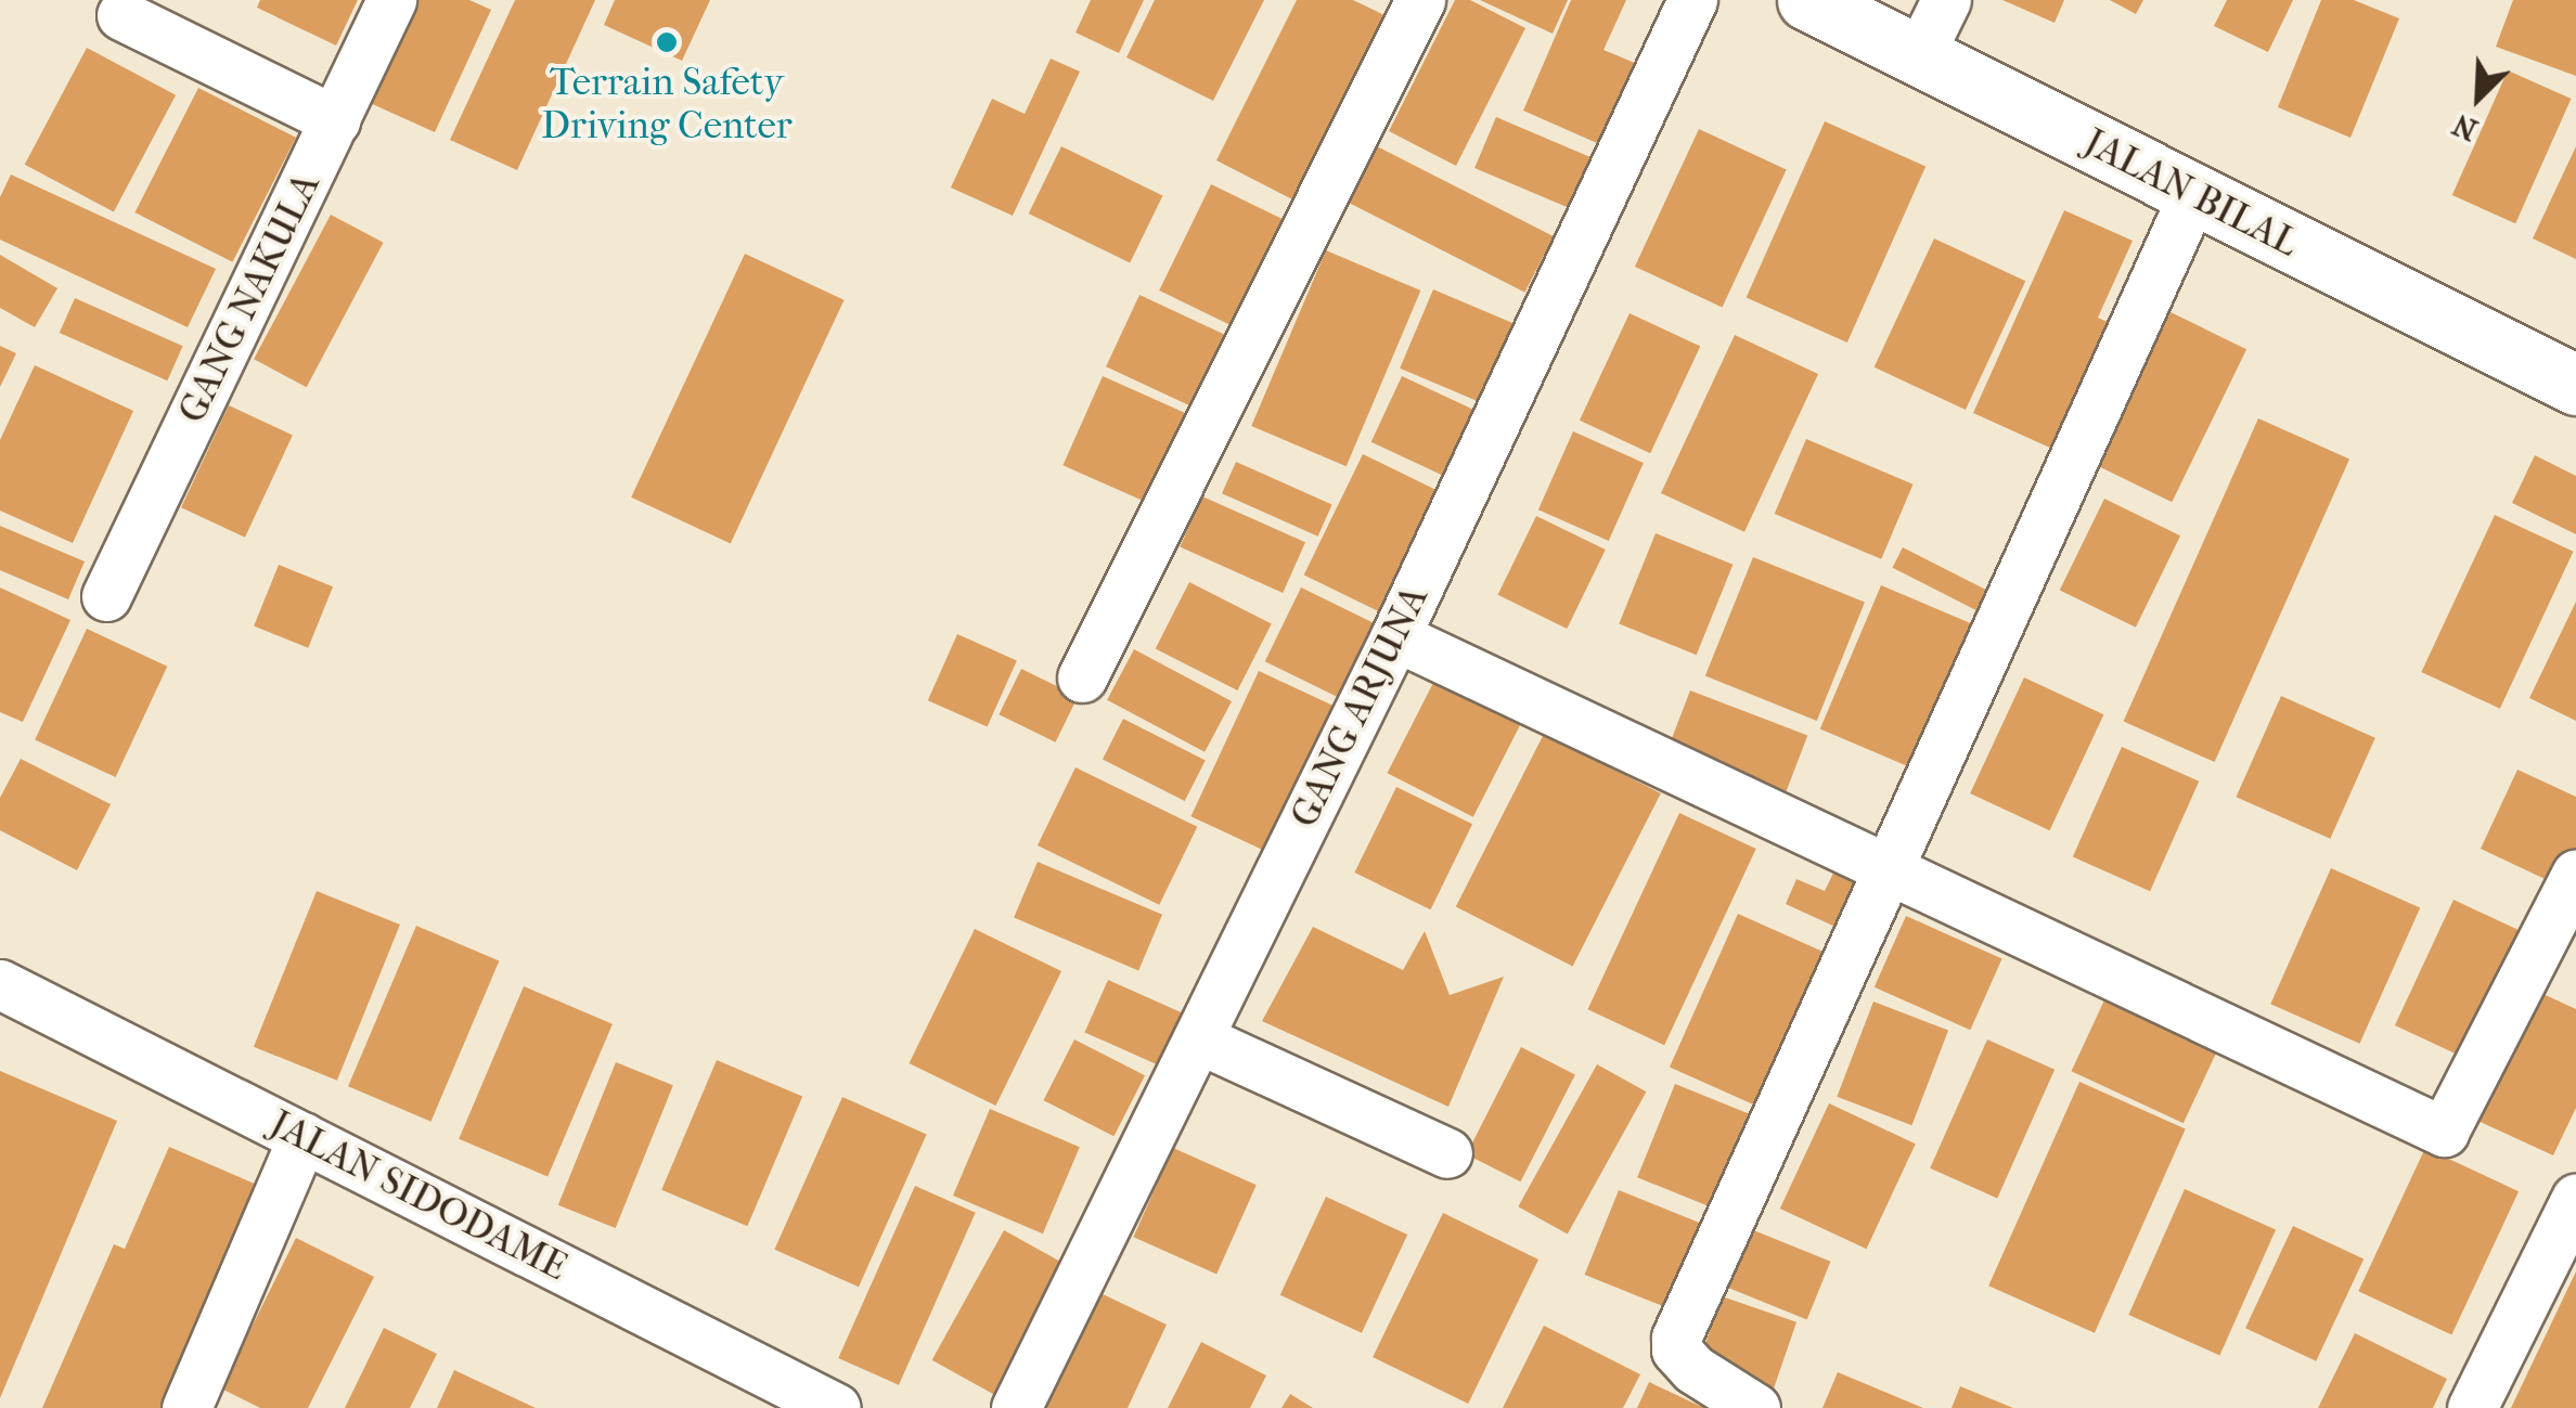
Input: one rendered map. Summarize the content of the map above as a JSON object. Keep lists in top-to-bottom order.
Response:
{
  "streets": {
    "main road": ["JALAN BILAL"],
    "street": ["GANG NAKULA", "GANG ARJUNA", "JALAN SIDODAME"]
  },
  "places": ["Terrain Safety Driving Center"],
  "north": "bottom left"
}
